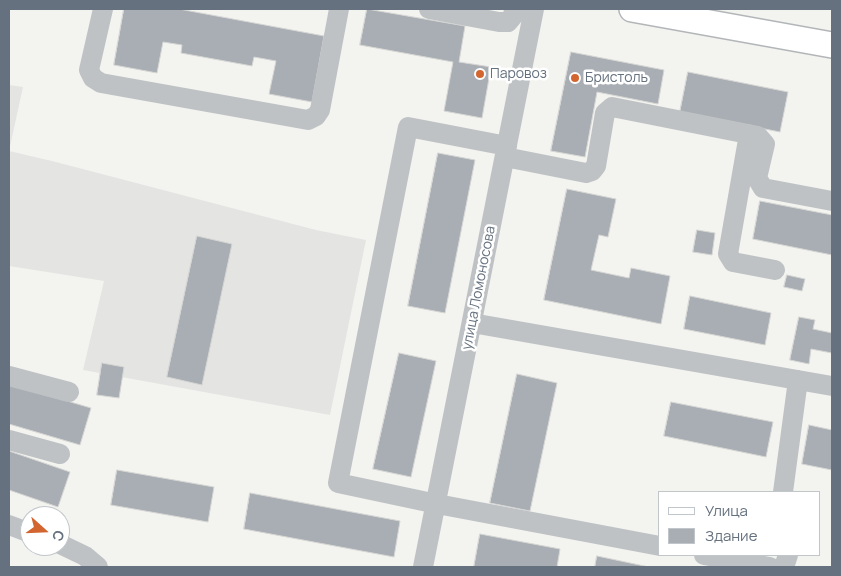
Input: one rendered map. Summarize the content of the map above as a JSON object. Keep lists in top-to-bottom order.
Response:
{
  "streets": {
    "street": ["улица Ломоносова"]
  },
  "places": ["Паровоз", "Бристоль"],
  "legend": ["Улица", "Здание"],
  "north": "right"
}
